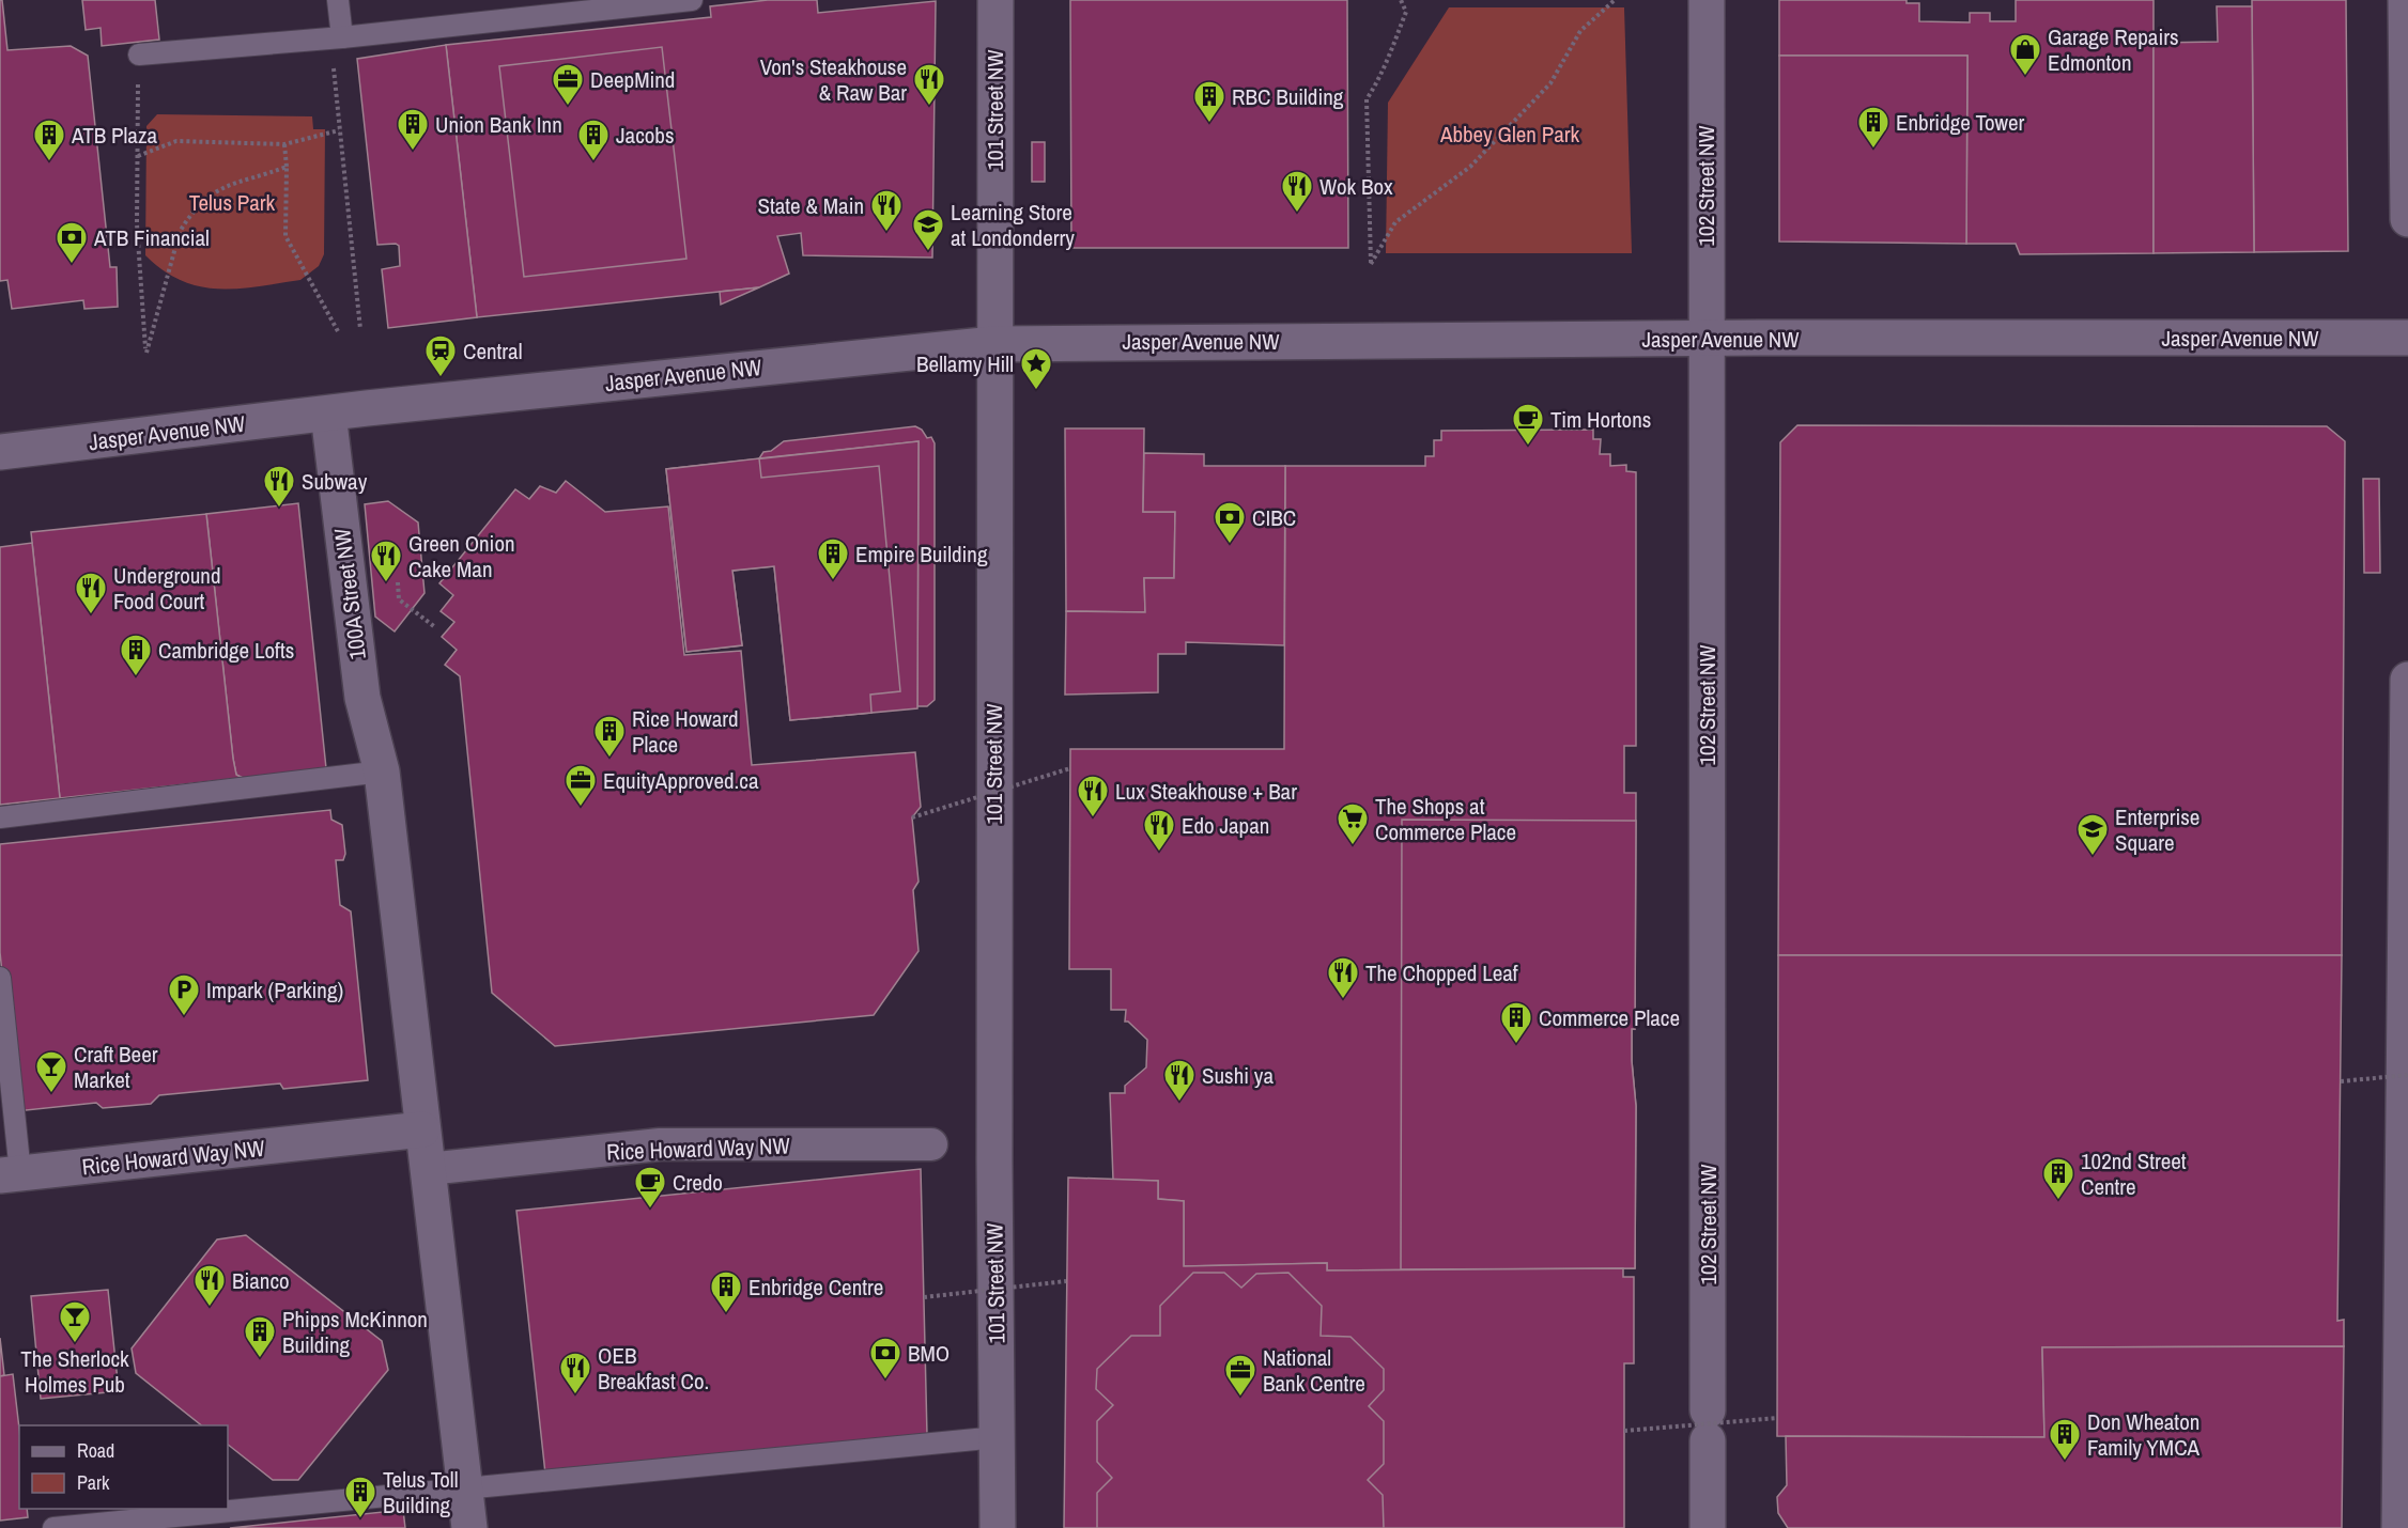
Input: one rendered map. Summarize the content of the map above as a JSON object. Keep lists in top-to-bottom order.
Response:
{
  "streets": {
    "street": [
      "101 Street NW",
      "102 Street NW",
      "Jasper Avenue NW",
      "100A Street NW",
      "Rice Howard Way NW"
    ]
  },
  "crossings": [
    ["101 Street NW", "Jasper Avenue NW"],
    ["102 Street NW", "Jasper Avenue NW"],
    ["Jasper Avenue NW", "100A Street NW"]
  ],
  "parks": ["Abbey Glen Park", "Telus Park"],
  "places": {
    "shop": ["Garage Repairs Edmonton"],
    "office": ["DeepMind", "EquityApproved.ca", "National Bank Centre"],
    "restaurant": [
      "Von's Steakhouse & Raw Bar",
      "Wok Box",
      "State & Main",
      "Subway",
      "Green Onion Cake Man",
      "Underground Food Court",
      "Lux Steakhouse + Bar",
      "Edo Japan",
      "The Chopped Leaf",
      "Sushi ya",
      "Bianco",
      "OEB Breakfast Co."
    ],
    "building": [
      "RBC Building",
      "Enbridge Tower",
      "Union Bank Inn",
      "ATB Plaza",
      "Jacobs",
      "Empire Building",
      "Cambridge Lofts",
      "Rice Howard Place",
      "Commerce Place",
      "102nd Street Centre",
      "Enbridge Centre",
      "Phipps McKinnon Building",
      "Don Wheaton Family YMCA",
      "Telus Toll Building"
    ],
    "school or university": ["Learning Store at Londonderry", "Enterprise Square"],
    "bank": ["ATB Financial", "CIBC", "BMO"],
    "station": ["Central"],
    "place": ["Bellamy Hill"],
    "cafe": ["Tim Hortons", "Credo"],
    "supermarket": ["The Shops at Commerce Place"],
    "parking": ["Impark (Parking)"],
    "bar": ["Craft Beer Market", "The Sherlock Holmes Pub"]
  },
  "legend": ["Road", "Park"]
}
